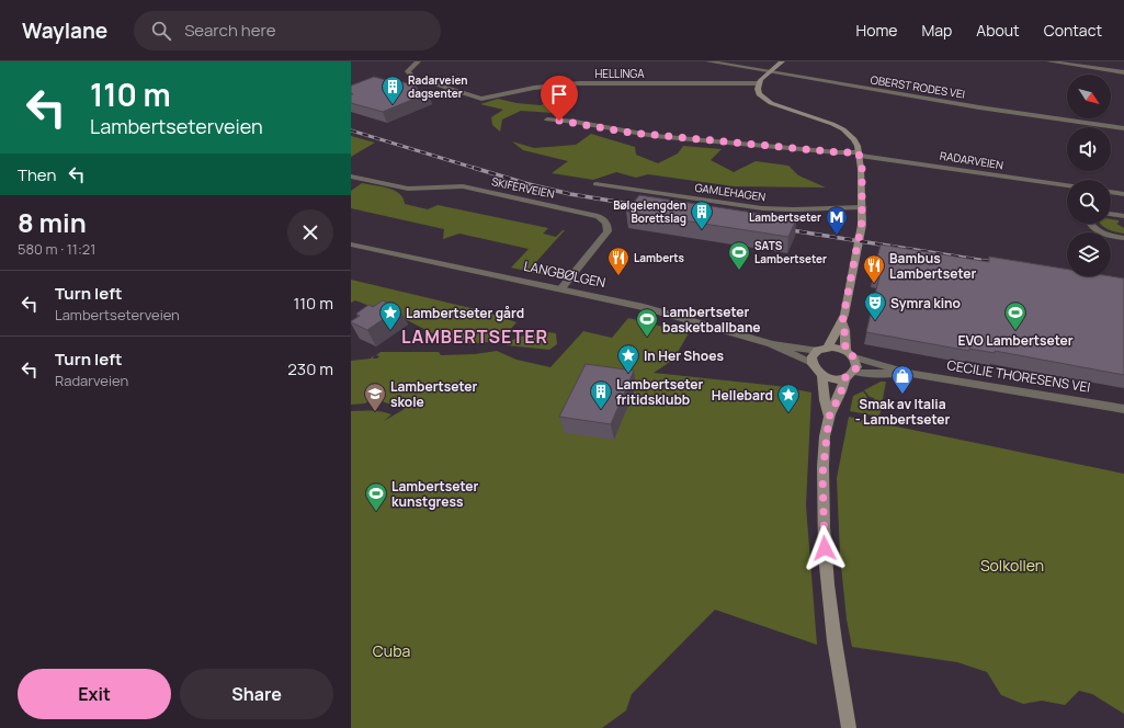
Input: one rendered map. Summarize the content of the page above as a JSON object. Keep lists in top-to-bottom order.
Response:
{
  "streets": {
    "street": [
      "HELLINGA",
      "OBERST RODES VEI",
      "RADARVEIEN",
      "SKIFERVEIEN",
      "GAMLEHAGEN",
      "LANGBØLGEN",
      "CECILIE THORESENS VEI"
    ]
  },
  "crossings": [
    ["SKIFERVEIEN", "LANGBØLGEN"],
    ["LANGBØLGEN", "CECILIE THORESENS VEI"]
  ],
  "districts": ["LAMBERTSETER"],
  "parks": ["Solkollen", "Cuba"],
  "places": {
    "building": ["Radarveien dagsenter", "Bølgelengden Borettslag", "Lambertseter fritidsklubb"],
    "metro station": ["Lambertseter"],
    "sports": [
      "SATS Lambertseter",
      "EVO Lambertseter",
      "Lambertseter basketballbane",
      "Lambertseter kunstgress"
    ],
    "restaurant": ["Lamberts", "Bambus Lambertseter"],
    "theatre": ["Symra kino"],
    "place": ["Lambertseter gård", "In Her Shoes", "Hellebard"],
    "shop": ["Smak av Italia - Lambertseter"],
    "school or university": ["Lambertseter skole"]
  },
  "north": "bottom right",
  "page": {
    "header": "Waylane",
    "search": "Search here",
    "nav": [
      "Home",
      "Map",
      "About",
      "Contact"
    ],
    "turn": ["110 m", "Lambertseterveien"],
    "then": "Then",
    "heading": ["8 min", "580 m · 11:21"],
    "list": [
      {
        "name": "Turn left",
        "note": "Lambertseterveien",
        "value": "110 m"
      },
      {
        "name": "Turn left",
        "note": "Radarveien",
        "value": "230 m"
      }
    ],
    "buttons": ["Exit", "Share"]
  }
}
